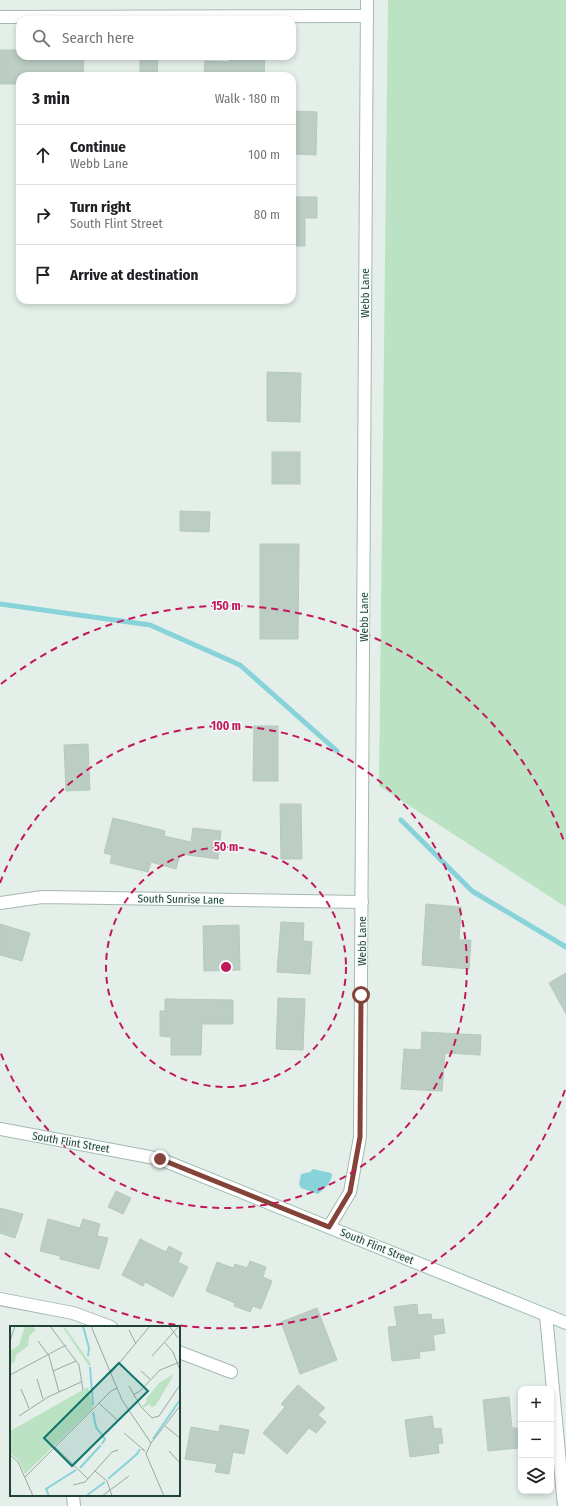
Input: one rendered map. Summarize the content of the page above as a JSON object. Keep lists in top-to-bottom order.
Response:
{
  "streets": {
    "street": ["Webb Lane", "South Sunrise Lane", "South Flint Street"]
  },
  "crossings": [
    ["Webb Lane", "South Sunrise Lane"],
    ["Webb Lane", "South Flint Street"]
  ],
  "page": {
    "search": "Search here",
    "heading": ["3 min", "Walk · 180 m"],
    "list": [
      ["Continue", "Webb Lane", "100 m"],
      ["Turn right", "South Flint Street", "80 m"],
      "Arrive at destination"
    ],
    "map_buttons": ["+", "−"]
  },
  "rings": ["150 m", "100 m", "50 m"]
}
